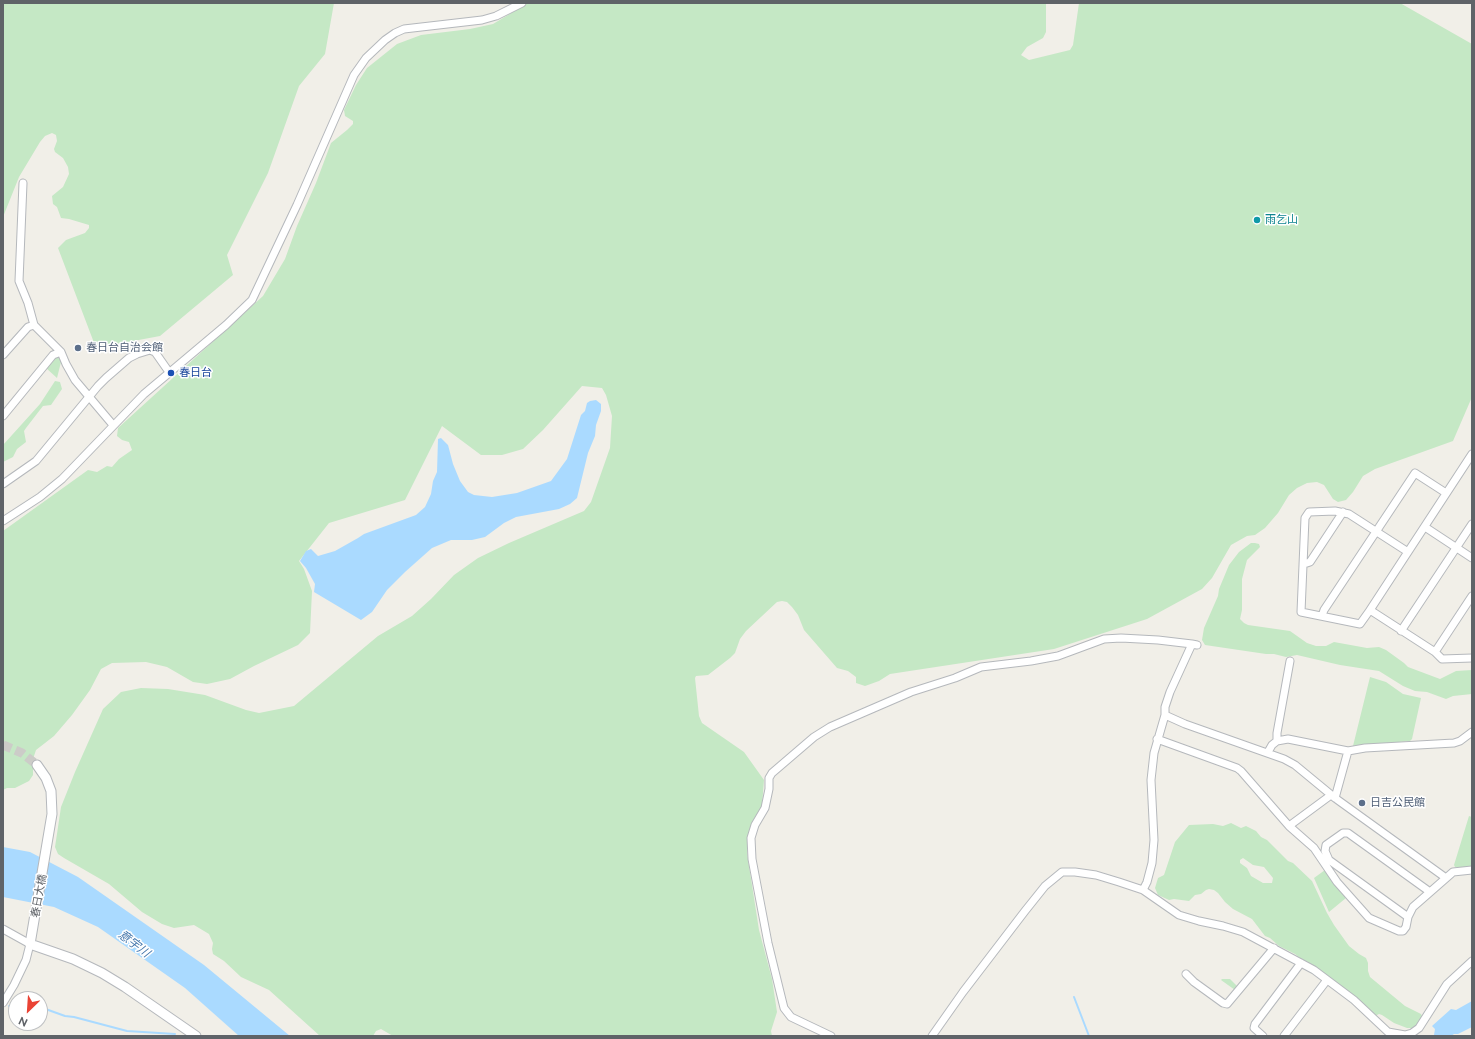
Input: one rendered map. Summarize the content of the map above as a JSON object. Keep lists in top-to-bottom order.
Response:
{
  "streets": {
    "street": ["春日大橋"]
  },
  "water": ["意宇川"],
  "places": [
    "雨乞山",
    "春日台自治会館",
    "春日台",
    "日吉公民館"
  ],
  "north": "bottom left"
}
